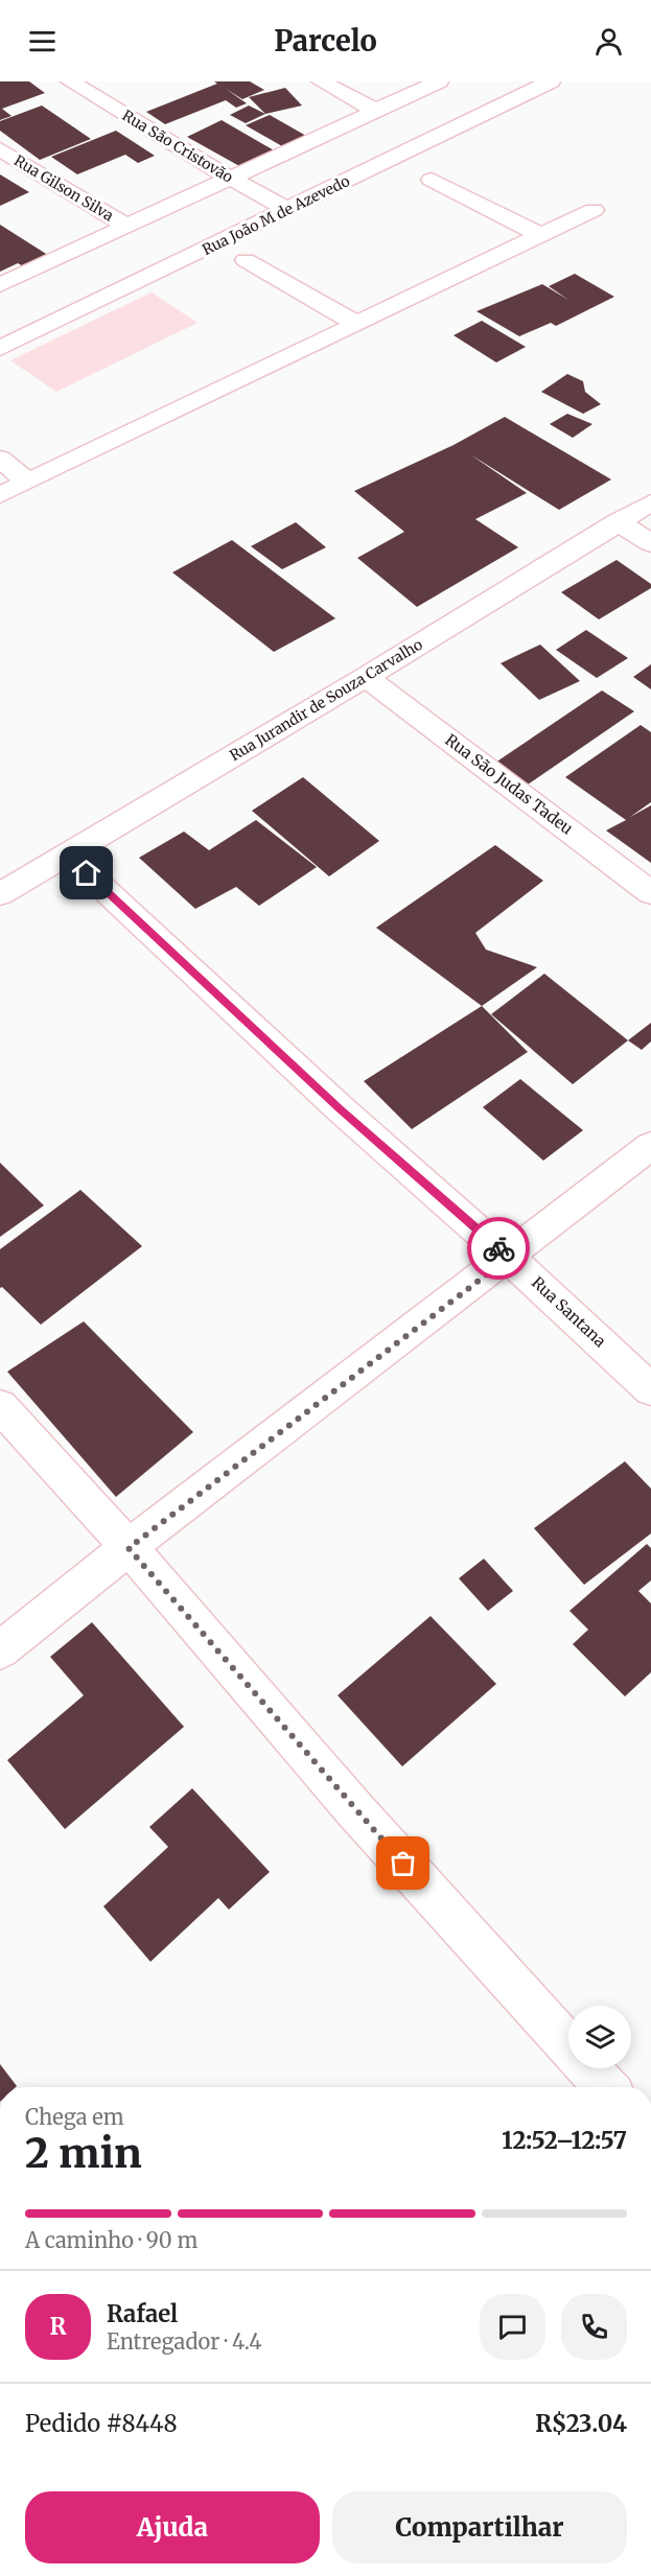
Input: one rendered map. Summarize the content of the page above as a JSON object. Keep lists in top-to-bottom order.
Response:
{
  "streets": {
    "street": [
      "Rua São Cristovão",
      "Rua Gilson Silva",
      "Rua João M de Azevedo",
      "Rua Jurandir de Souza Carvalho",
      "Rua São Judas Tadeu",
      "Rua Santana"
    ]
  },
  "crossings": [
    ["Rua São Cristovão", "Rua João M de Azevedo"],
    ["Rua Jurandir de Souza Carvalho", "Rua São Judas Tadeu"],
    ["Rua Jurandir de Souza Carvalho", "Rua Santana"]
  ],
  "page": {
    "header": "Parcelo",
    "heading": ["2 min", "Chega em", "12:52–12:57"],
    "panel": [
      "Rafael",
      "Entregador · 4.4",
      "Pedido #8448",
      "R$23.04"
    ],
    "bar": "A caminho · 90 m",
    "round": "R",
    "buttons": ["Ajuda", "Compartilhar"]
  }
}
